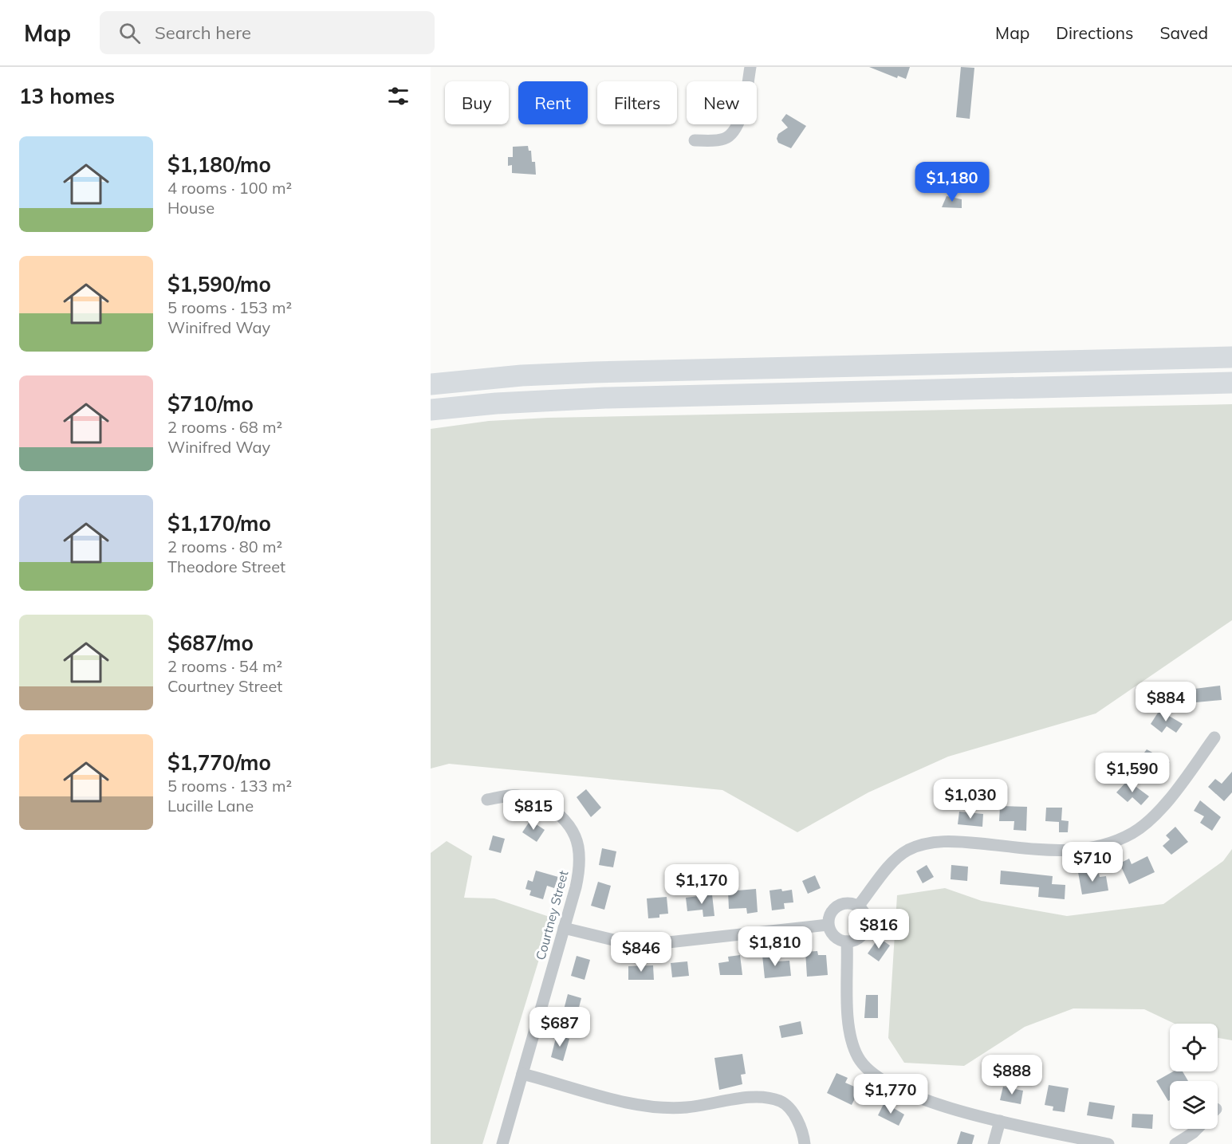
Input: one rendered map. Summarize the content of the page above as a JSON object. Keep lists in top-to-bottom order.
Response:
{
  "streets": {
    "street": ["Courtney Street"]
  },
  "page": {
    "header": "Map",
    "search": "Search here",
    "nav": ["Map", "Directions", "Saved"],
    "heading": "13 homes",
    "chip": [
      "Buy",
      "Rent",
      "Filters",
      "New"
    ],
    "list": [
      {
        "name": "$1,180/mo",
        "note": "4 rooms · 100 m² · House"
      },
      {
        "name": "$1,590/mo",
        "note": "5 rooms · 153 m² · Winifred Way"
      },
      {
        "name": "$710/mo",
        "note": "2 rooms · 68 m² · Winifred Way"
      },
      {
        "name": "$1,170/mo",
        "note": "2 rooms · 80 m² · Theodore Street"
      },
      {
        "name": "$687/mo",
        "note": "2 rooms · 54 m² · Courtney Street"
      },
      {
        "name": "$1,770/mo",
        "note": "5 rooms · 133 m² · Lucille Lane"
      }
    ],
    "price": [
      "$1,180",
      "$884",
      "$1,590",
      "$1,030",
      "$815",
      "$710",
      "$1,170",
      "$816",
      "$1,810",
      "$846",
      "$687",
      "$888",
      "$1,770"
    ]
  }
}
